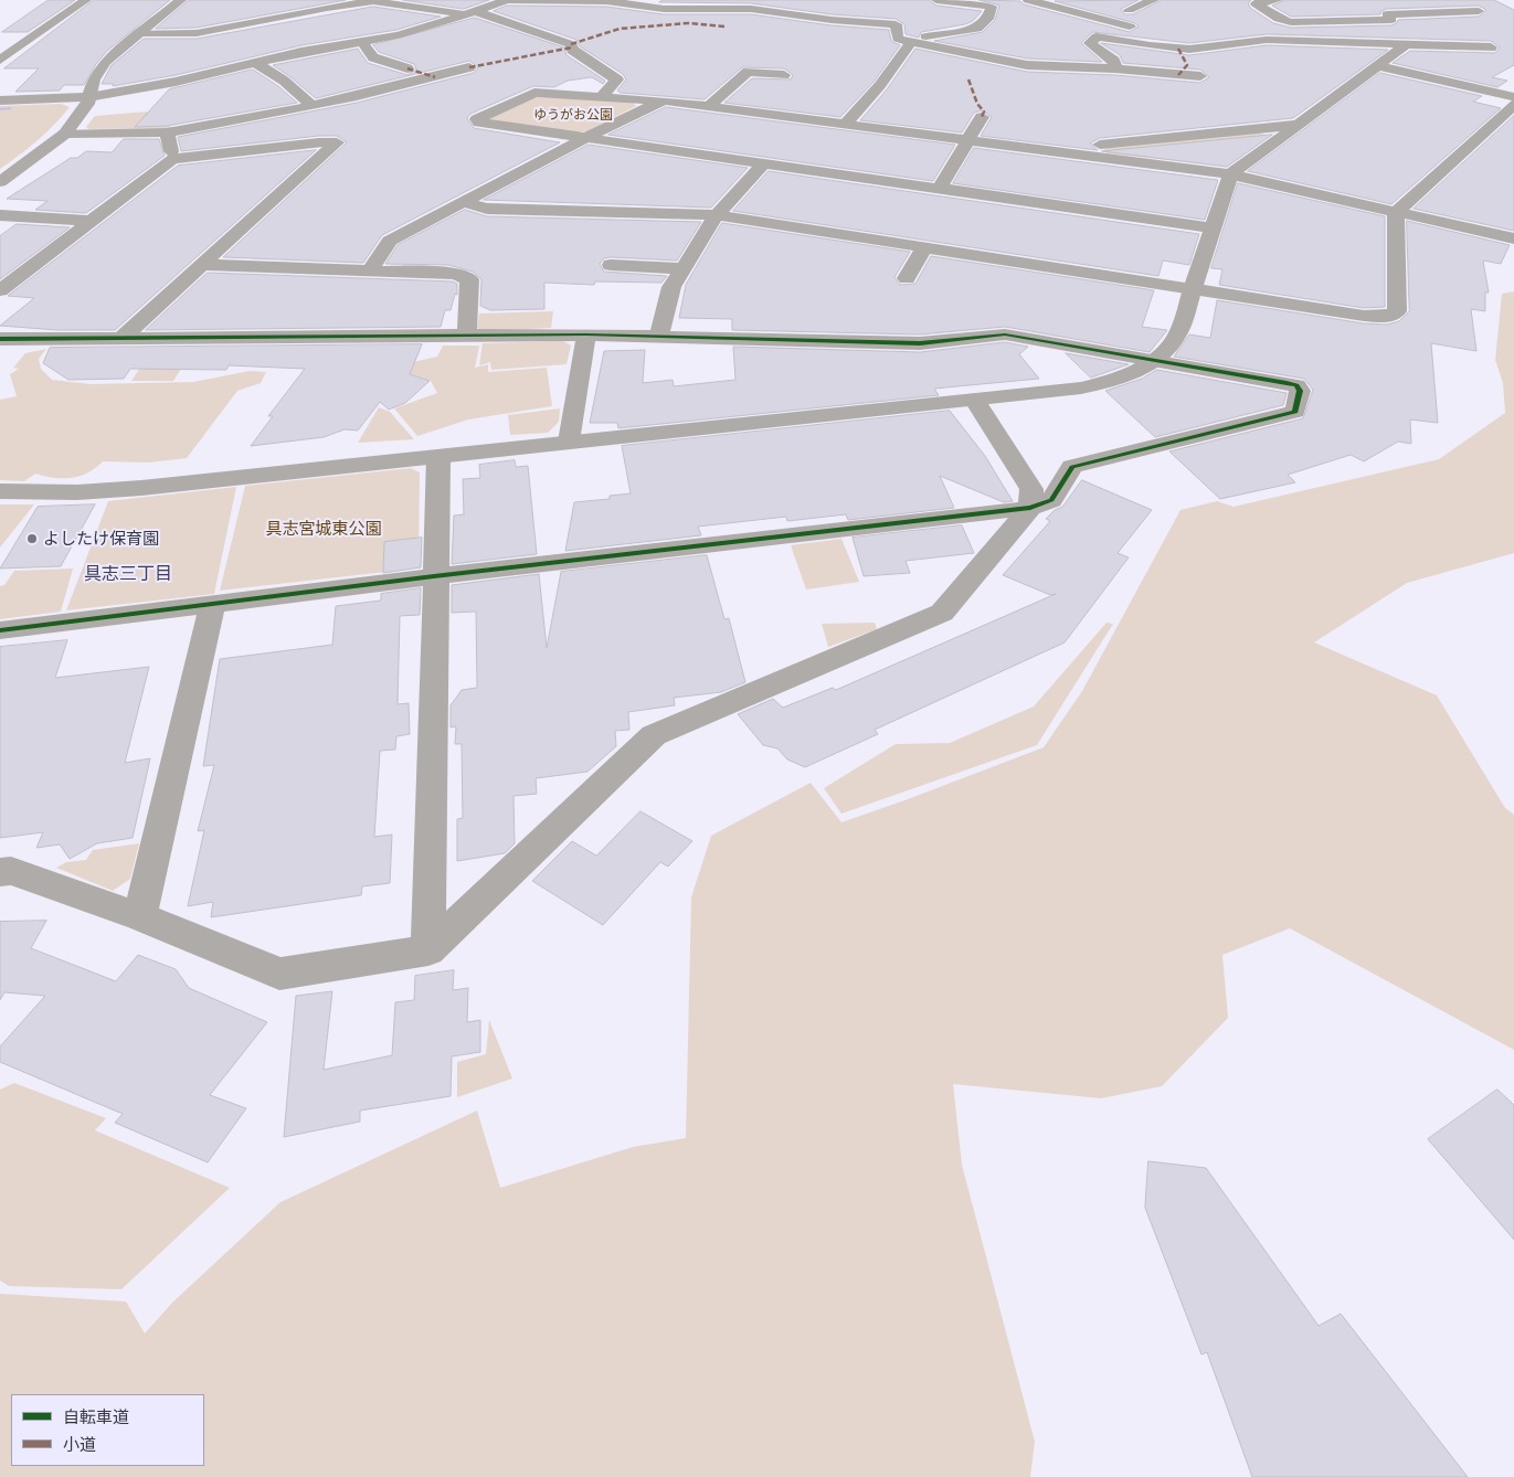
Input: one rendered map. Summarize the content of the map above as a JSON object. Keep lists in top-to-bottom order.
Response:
{
  "districts": ["具志三丁目"],
  "parks": ["ゆうがお公園", "具志宮城東公園"],
  "places": ["よしたけ保育園"],
  "legend": ["自転車道", "小道"]
}
